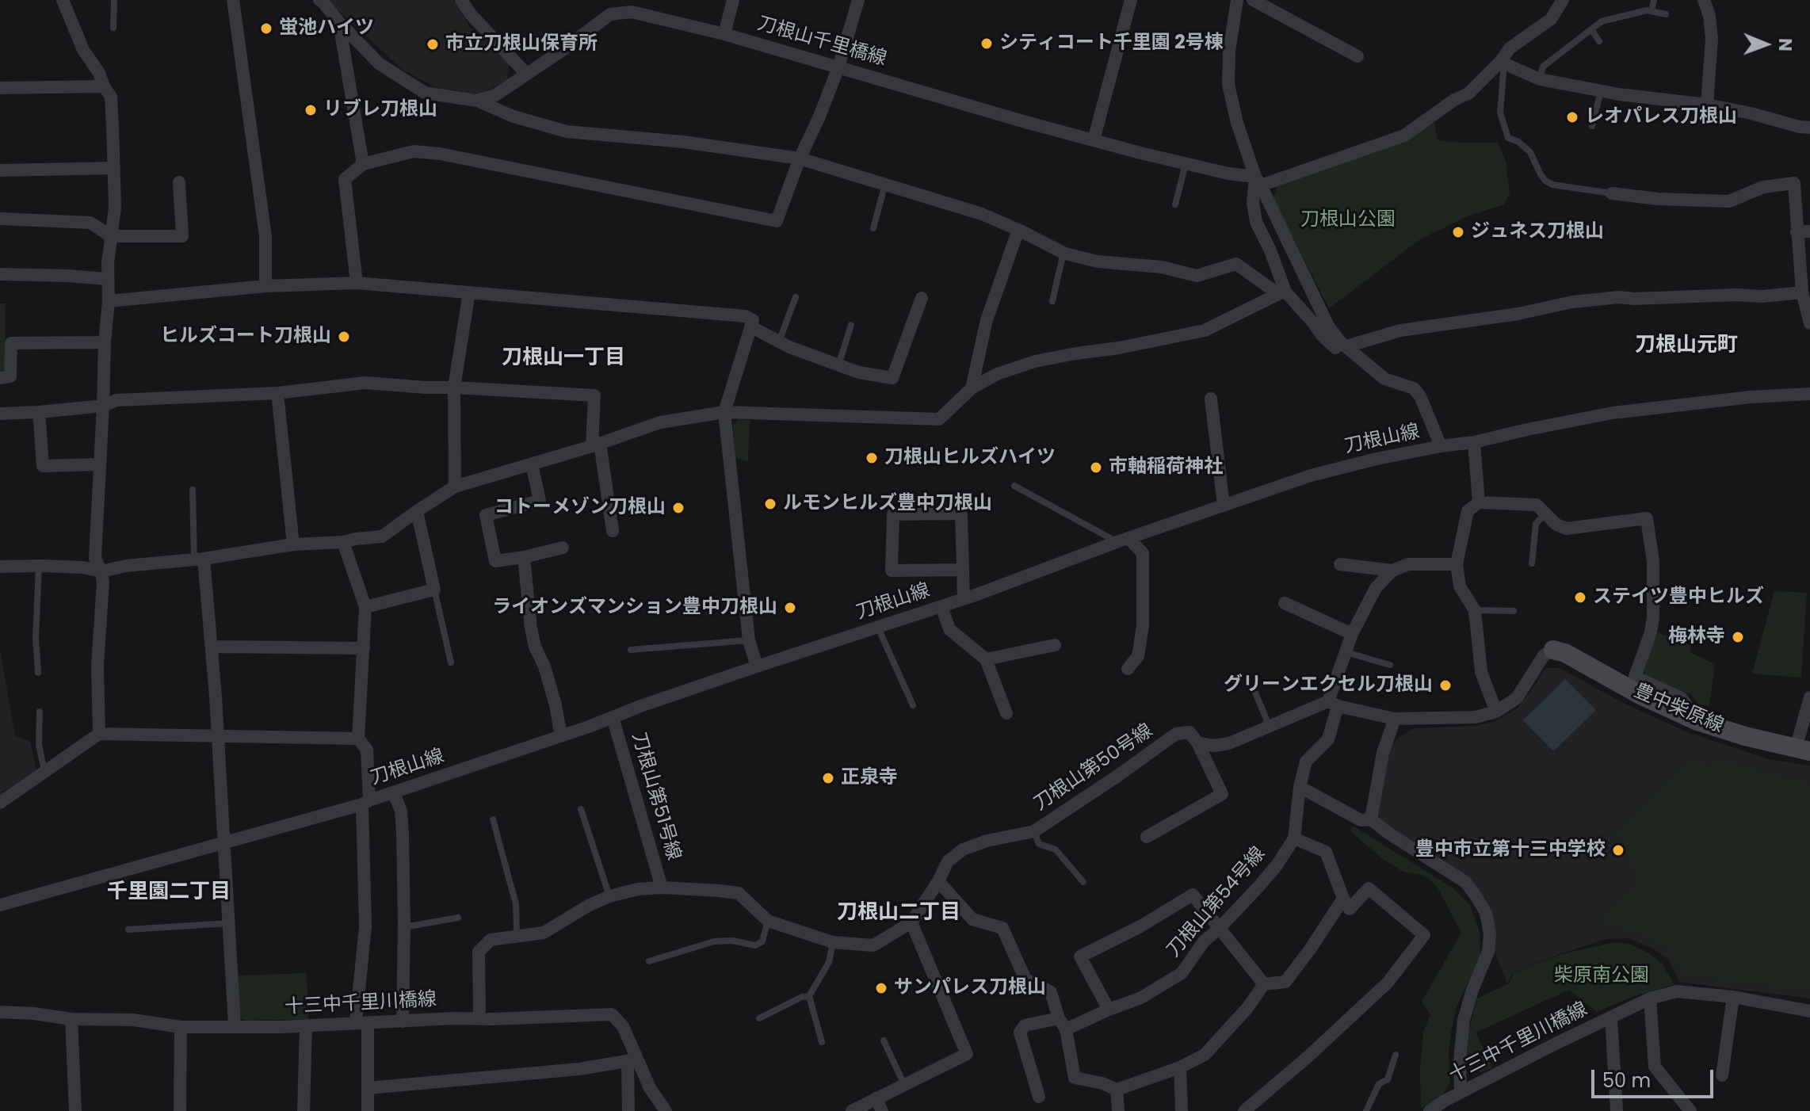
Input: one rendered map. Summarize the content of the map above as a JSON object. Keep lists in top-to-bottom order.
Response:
{
  "streets": {
    "street": [
      "刀根山千里橋線",
      "刀根山線",
      "豊中柴原線",
      "刀根山第50号線",
      "刀根山第51号線",
      "刀根山第54号線",
      "十三中千里川橋線"
    ]
  },
  "crossings": [
    ["刀根山線", "刀根山第51号線"],
    ["刀根山第50号線", "刀根山第51号線"],
    ["刀根山第51号線", "十三中千里川橋線"]
  ],
  "districts": [
    "刀根山元町",
    "刀根山一丁目",
    "千里園二丁目",
    "刀根山二丁目"
  ],
  "parks": ["刀根山公園", "柴原南公園"],
  "places": [
    "蛍池ハイツ",
    "シティコート千里園 2号棟",
    "市立刀根山保育所",
    "リブレ刀根山",
    "レオパレス刀根山",
    "ジュネス刀根山",
    "ヒルズコート刀根山",
    "刀根山ヒルズハイツ",
    "市軸稲荷神社",
    "ルモンヒルズ豊中刀根山",
    "コトーメゾン刀根山",
    "ステイツ豊中ヒルズ",
    "ライオンズマンション豊中刀根山",
    "梅林寺",
    "グリーンエクセル刀根山",
    "正泉寺",
    "豊中市立第十三中学校",
    "サンパレス刀根山"
  ],
  "scale_bar": "50 m",
  "north": "right"
}
